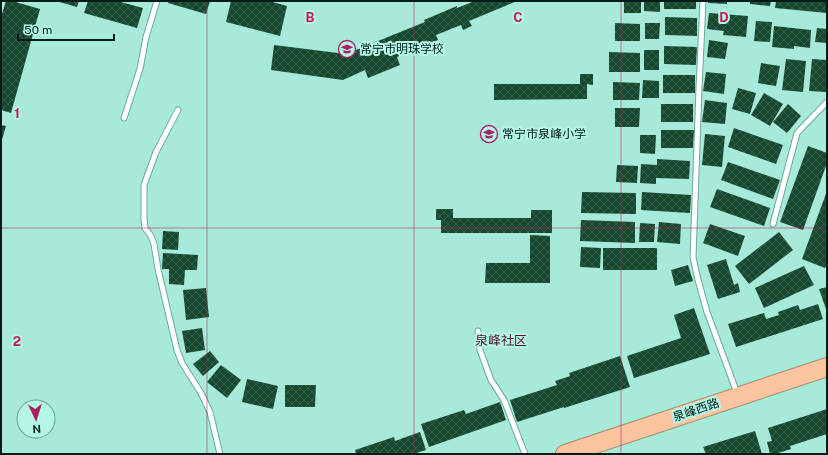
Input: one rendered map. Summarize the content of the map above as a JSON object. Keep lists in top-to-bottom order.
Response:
{
  "streets": {
    "highway": ["泉峰西路"]
  },
  "districts": ["泉峰社区"],
  "places": {
    "school or university": ["常宁市明珠学校", "常宁市泉峰小学"]
  },
  "scale_bar": "50 m",
  "north": "bottom",
  "grid": {
    "columns": ["B", "C", "D"],
    "rows": ["1", "2"]
  }
}
